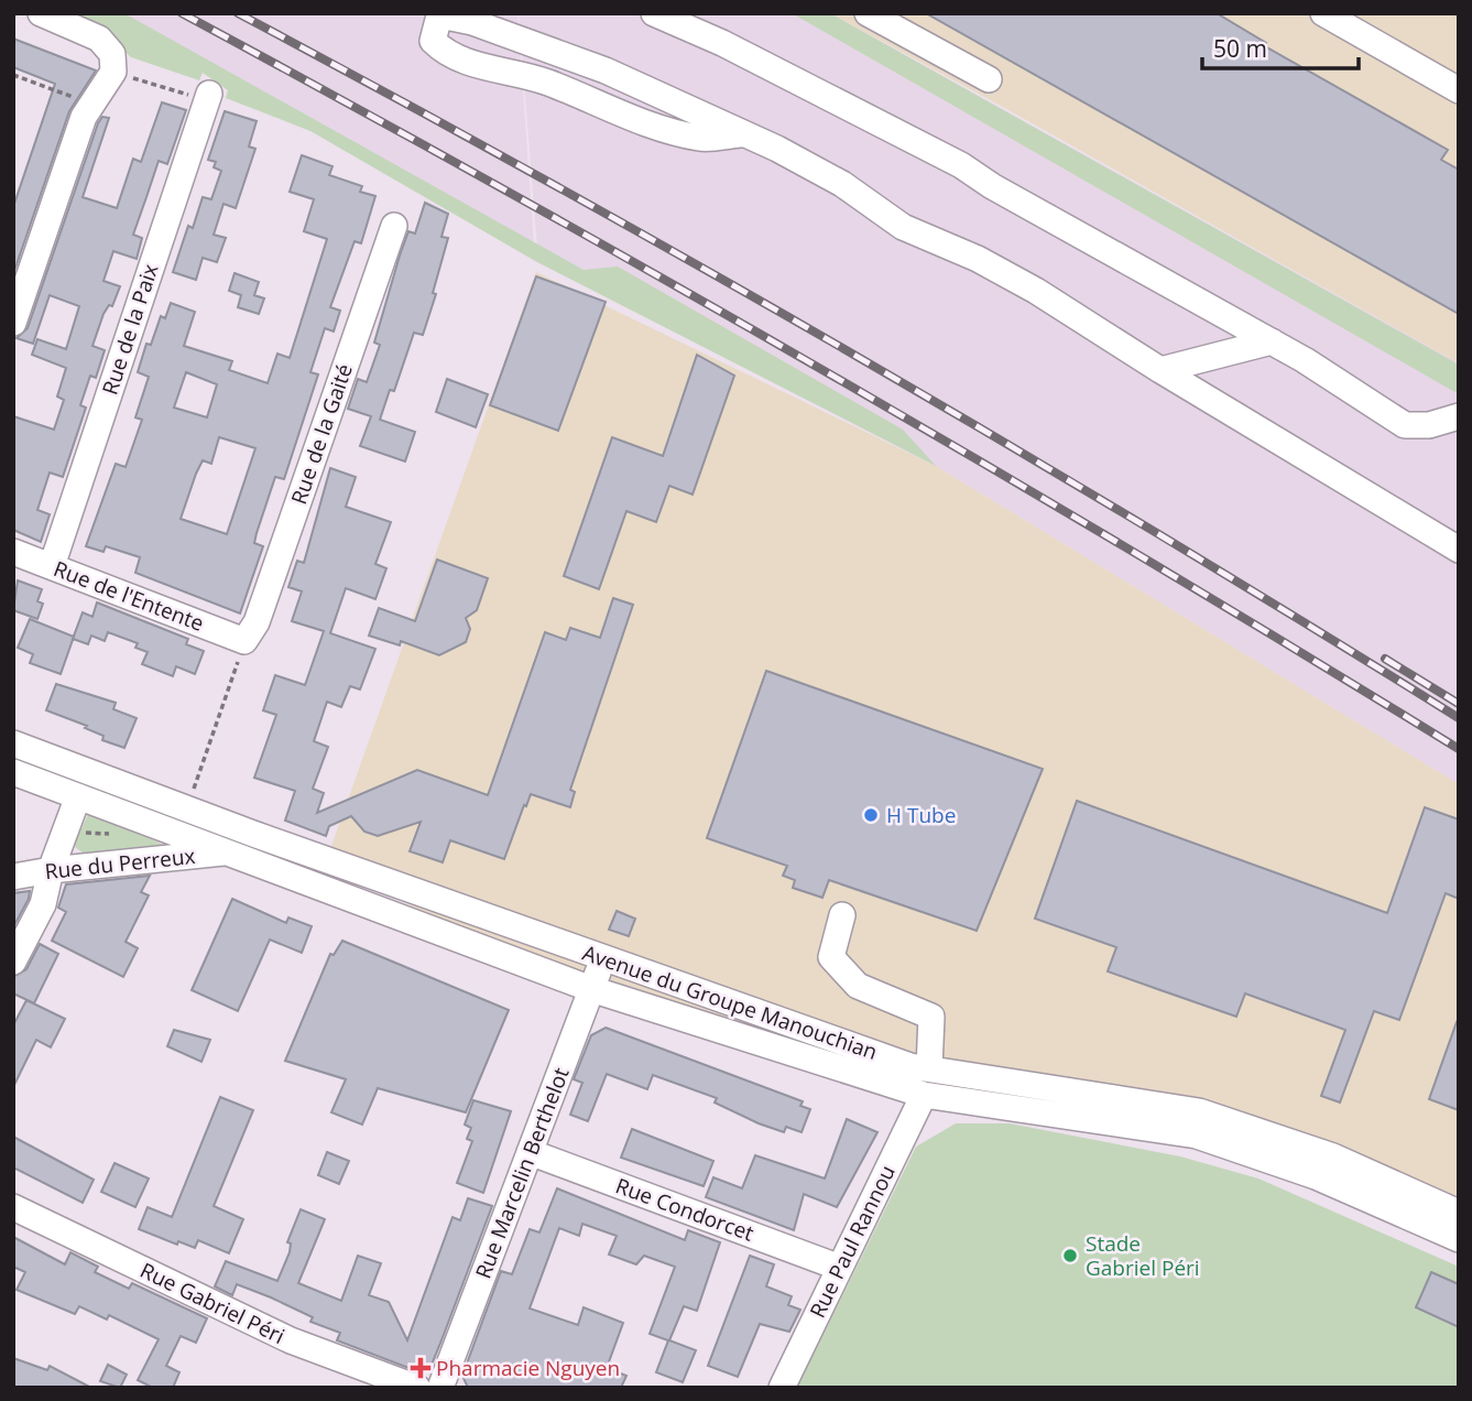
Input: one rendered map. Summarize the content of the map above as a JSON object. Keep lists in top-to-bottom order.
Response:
{
  "streets": {
    "street": [
      "Rue de la Paix",
      "Rue de la Gaité",
      "Rue de l'Entente",
      "Rue du Perreux",
      "Avenue du Groupe Manouchian",
      "Rue Marcelin Berthelot",
      "Rue Condorcet",
      "Rue Paul Rannou",
      "Rue Gabriel Péri"
    ]
  },
  "crossings": [
    ["Rue de la Paix", "Rue de l'Entente"],
    ["Rue de la Gaité", "Rue de l'Entente"],
    ["Rue du Perreux", "Avenue du Groupe Manouchian"],
    ["Avenue du Groupe Manouchian", "Rue Marcelin Berthelot"],
    ["Avenue du Groupe Manouchian", "Rue Paul Rannou"],
    ["Rue Marcelin Berthelot", "Rue Condorcet"],
    ["Rue Condorcet", "Rue Paul Rannou"]
  ],
  "places": {
    "other": ["H Tube", "Stade Gabriel Péri"],
    "health": ["Pharmacie Nguyen"]
  },
  "scale_bar": "50 m"
}
